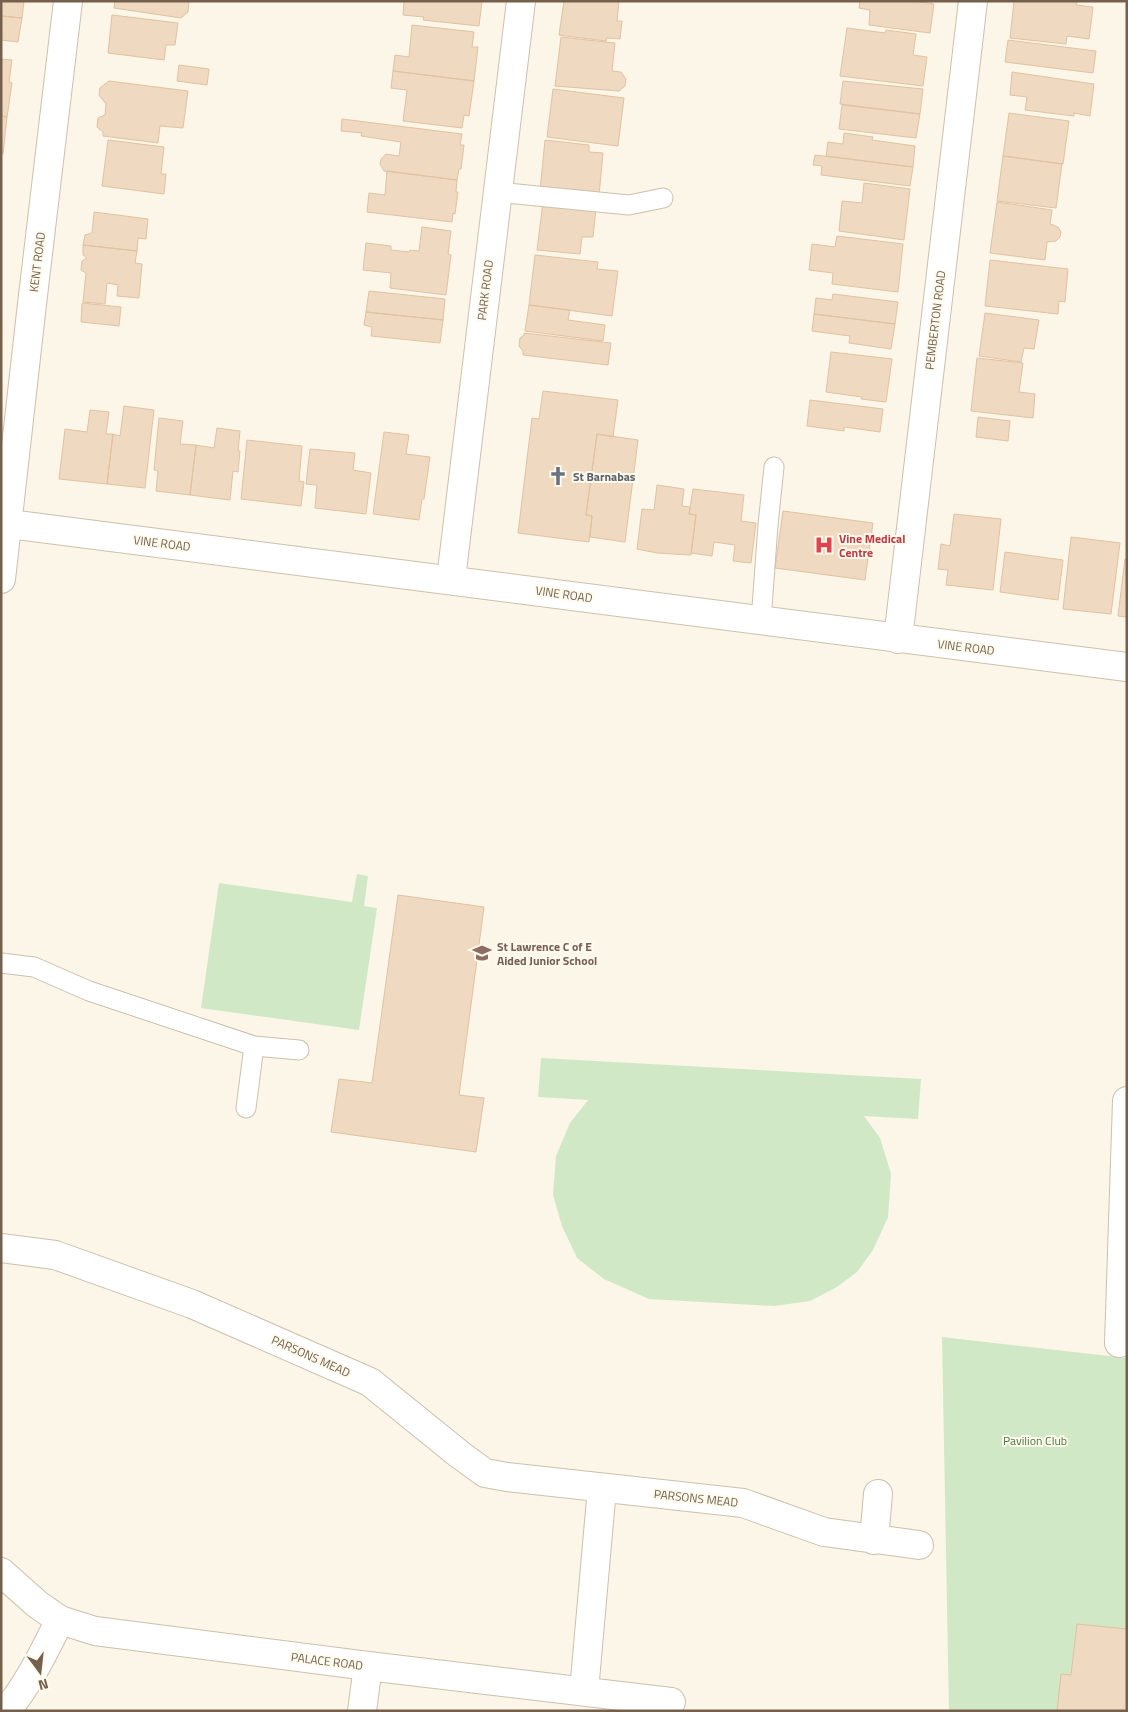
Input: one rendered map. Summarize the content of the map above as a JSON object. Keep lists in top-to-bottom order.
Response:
{
  "streets": {
    "street": [
      "KENT ROAD",
      "PARK ROAD",
      "PEMBERTON ROAD",
      "VINE ROAD",
      "PARSONS MEAD",
      "PALACE ROAD"
    ]
  },
  "crossings": [
    ["KENT ROAD", "VINE ROAD"],
    ["PARK ROAD", "VINE ROAD"],
    ["PEMBERTON ROAD", "VINE ROAD"]
  ],
  "parks": ["Pavilion Club"],
  "places": {
    "church": ["St Barnabas"],
    "hospital": ["Vine Medical Centre"],
    "school or university": ["St Lawrence C of E Aided Junior School"]
  },
  "north": "bottom"
}
